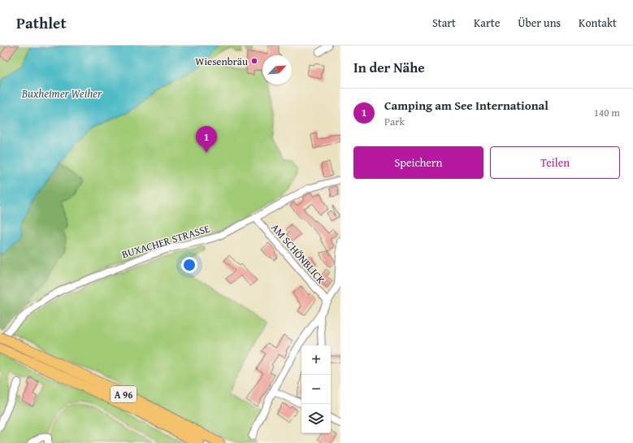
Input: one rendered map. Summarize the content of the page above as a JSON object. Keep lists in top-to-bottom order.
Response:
{
  "streets": {
    "highway": ["A 96"],
    "street": ["BUXACHER STRASSE", "AM SCHÖNBLICK"]
  },
  "crossings": [
    ["BUXACHER STRASSE", "AM SCHÖNBLICK"],
    ["BUXACHER STRASSE", "A 96"]
  ],
  "water": ["Buxheimer Weiher"],
  "places": ["Wiesenbräu"],
  "north": "top right",
  "page": {
    "header": "Pathlet",
    "nav": [
      "Start",
      "Karte",
      "Über uns",
      "Kontakt"
    ],
    "heading": "In der Nähe",
    "list": [
      {
        "mark": "1",
        "name": "Camping am See International",
        "note": "Park",
        "value": "140 m"
      }
    ],
    "pins": "1",
    "buttons": ["Speichern", "Teilen"],
    "map_buttons": ["+", "−"]
  }
}
